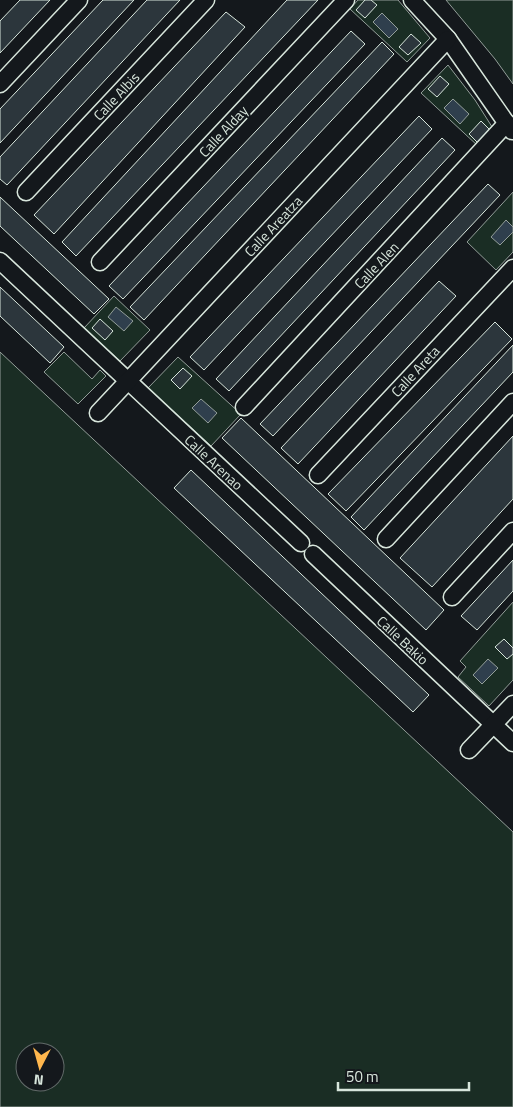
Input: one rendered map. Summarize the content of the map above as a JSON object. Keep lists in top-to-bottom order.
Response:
{
  "streets": {
    "street": [
      "Calle Albis",
      "Calle Alday",
      "Calle Areatza",
      "Calle Alen",
      "Calle Areta",
      "Calle Arenao",
      "Calle Bakio"
    ]
  },
  "crossings": [
    ["Calle Areatza", "Calle Arenao"]
  ],
  "scale_bar": "50 m",
  "north": "bottom"
}
